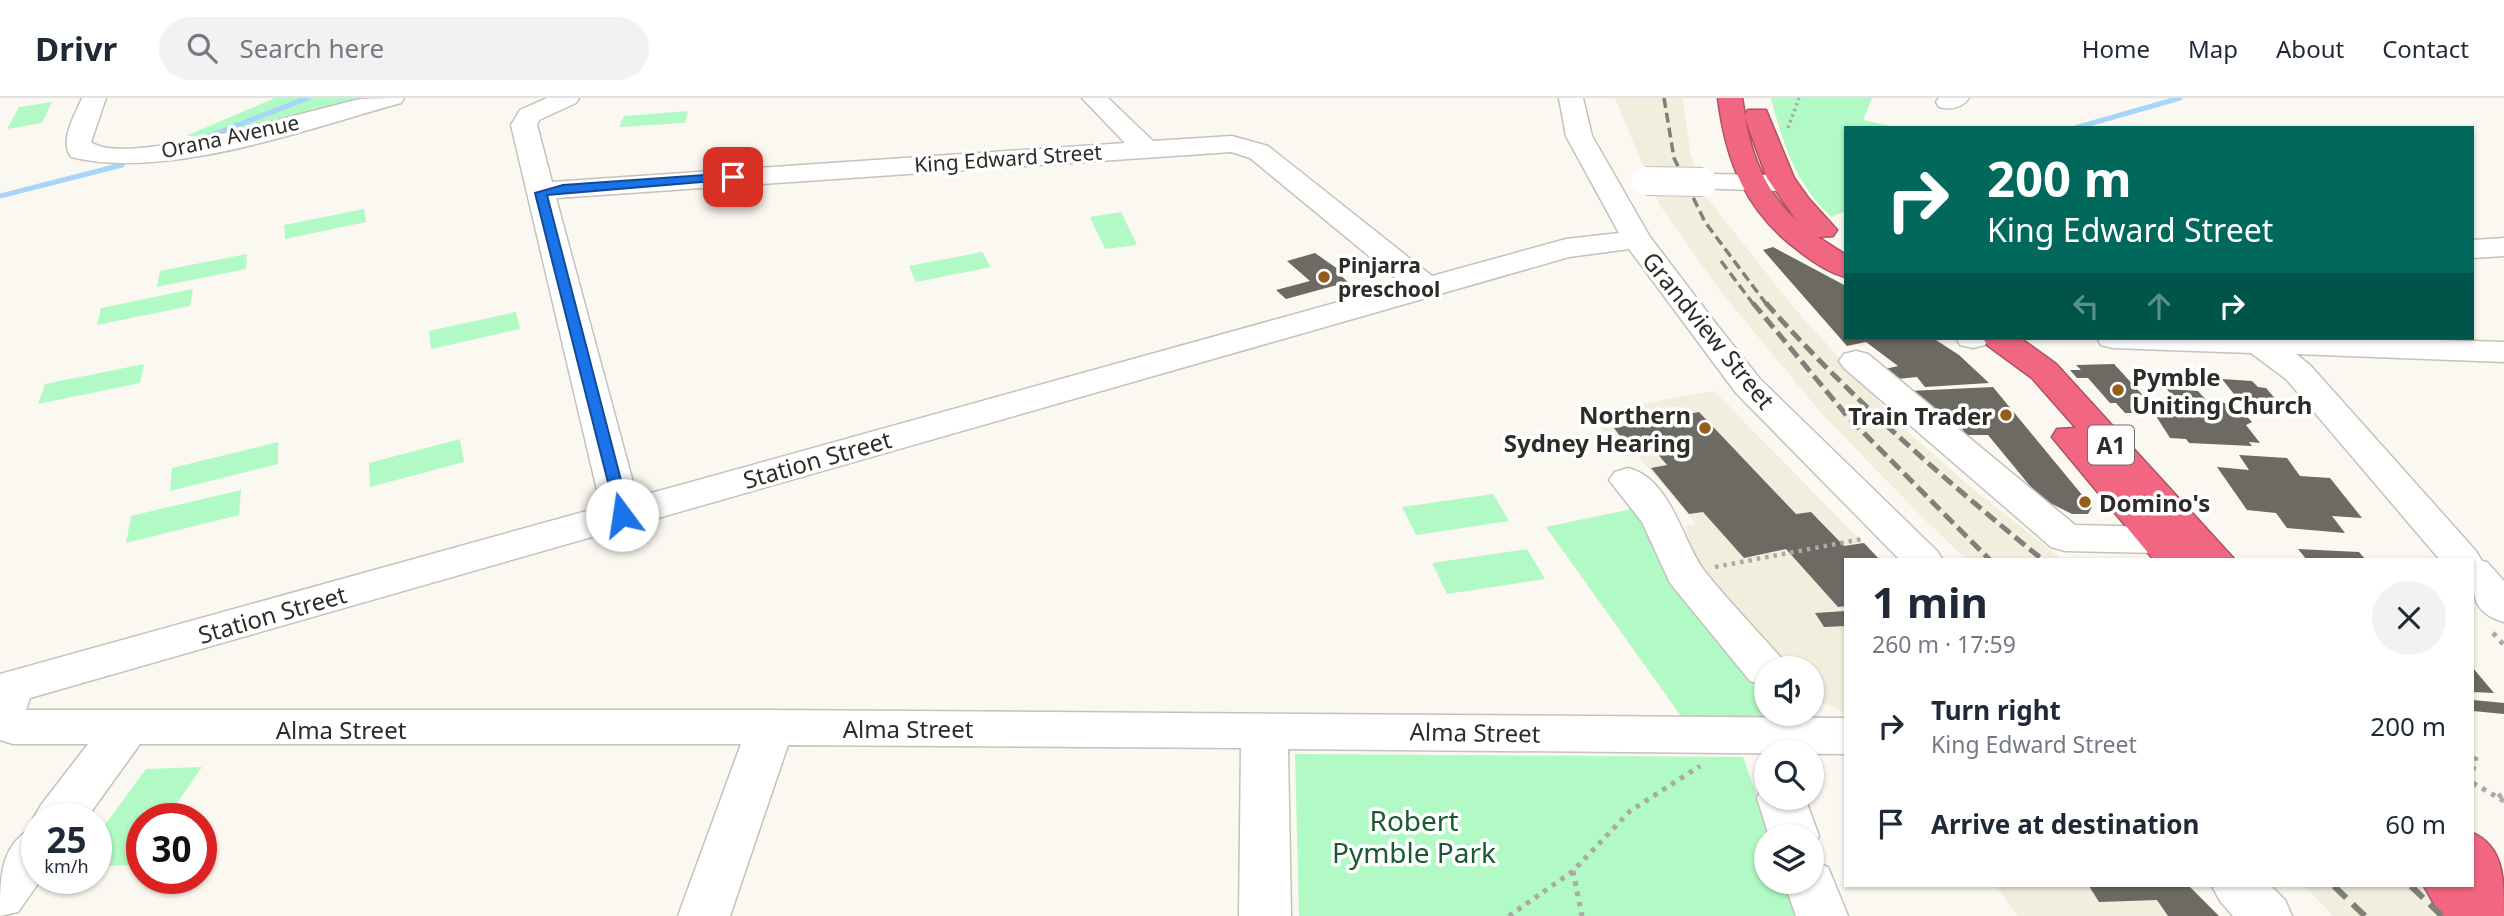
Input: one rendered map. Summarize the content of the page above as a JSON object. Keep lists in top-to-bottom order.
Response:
{
  "streets": {
    "highway": ["A1"],
    "street": [
      "Orana Avenue",
      "King Edward Street",
      "Grandview Street",
      "Station Street",
      "Alma Street"
    ]
  },
  "crossings": [
    ["King Edward Street", "Station Street"],
    ["Grandview Street", "Station Street"],
    ["Station Street", "Alma Street"]
  ],
  "parks": ["Robert Pymble Park"],
  "places": [
    "Pinjarra preschool",
    "Pymble Uniting Church",
    "Train Trader",
    "Northern Sydney Hearing",
    "Domino's"
  ],
  "page": {
    "header": "Drivr",
    "search": "Search here",
    "nav": [
      "Home",
      "Map",
      "About",
      "Contact"
    ],
    "turn": ["200 m", "King Edward Street"],
    "heading": ["1 min", "260 m · 17:59"],
    "list": [
      {
        "name": "Turn right",
        "note": "King Edward Street",
        "value": "200 m"
      },
      {
        "name": "Arrive at destination",
        "value": "60 m"
      }
    ],
    "speed": "25 km/h",
    "limit": "30"
  }
}
